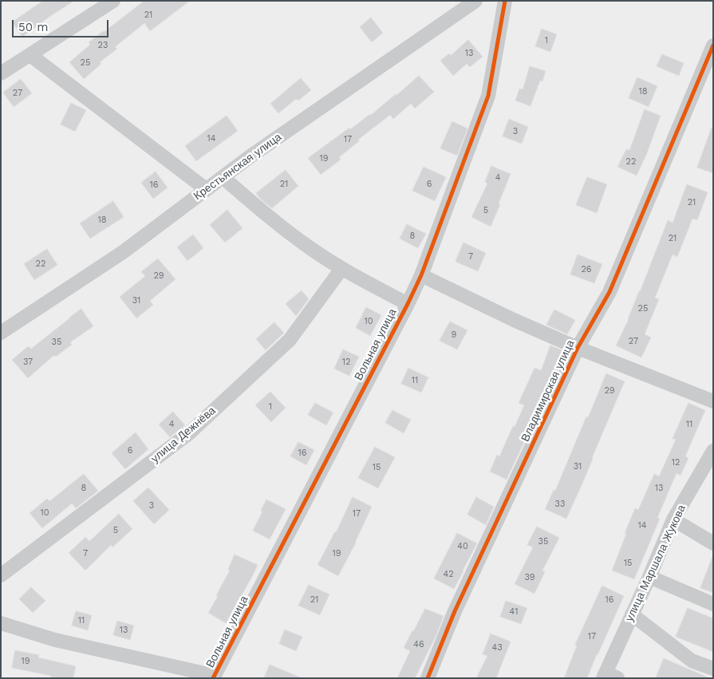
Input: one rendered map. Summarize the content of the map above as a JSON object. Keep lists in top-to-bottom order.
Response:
{
  "streets": {
    "street": [
      "Крестьянская улица",
      "Вольная улица",
      "Владимирская улица",
      "улица Дежнёва",
      "улица Маршала Жукова"
    ]
  },
  "house_numbers": [
    "21",
    "1",
    "23",
    "13",
    "25",
    "18",
    "27",
    "3",
    "14",
    "17",
    "19",
    "22",
    "4",
    "21",
    "6",
    "16",
    "21",
    "5",
    "18",
    "8",
    "21",
    "7",
    "22",
    "26",
    "29",
    "31",
    "25",
    "10",
    "9",
    "27",
    "35",
    "37",
    "12",
    "11",
    "29",
    "1",
    "4",
    "11",
    "6",
    "16",
    "12",
    "31",
    "15",
    "8",
    "13",
    "33",
    "3",
    "10",
    "17",
    "14",
    "5",
    "35",
    "40",
    "7",
    "19",
    "15",
    "42",
    "39",
    "21",
    "16",
    "41",
    "11",
    "13",
    "17",
    "46",
    "43",
    "19"
  ],
  "scale_bar": "50 m"
}
